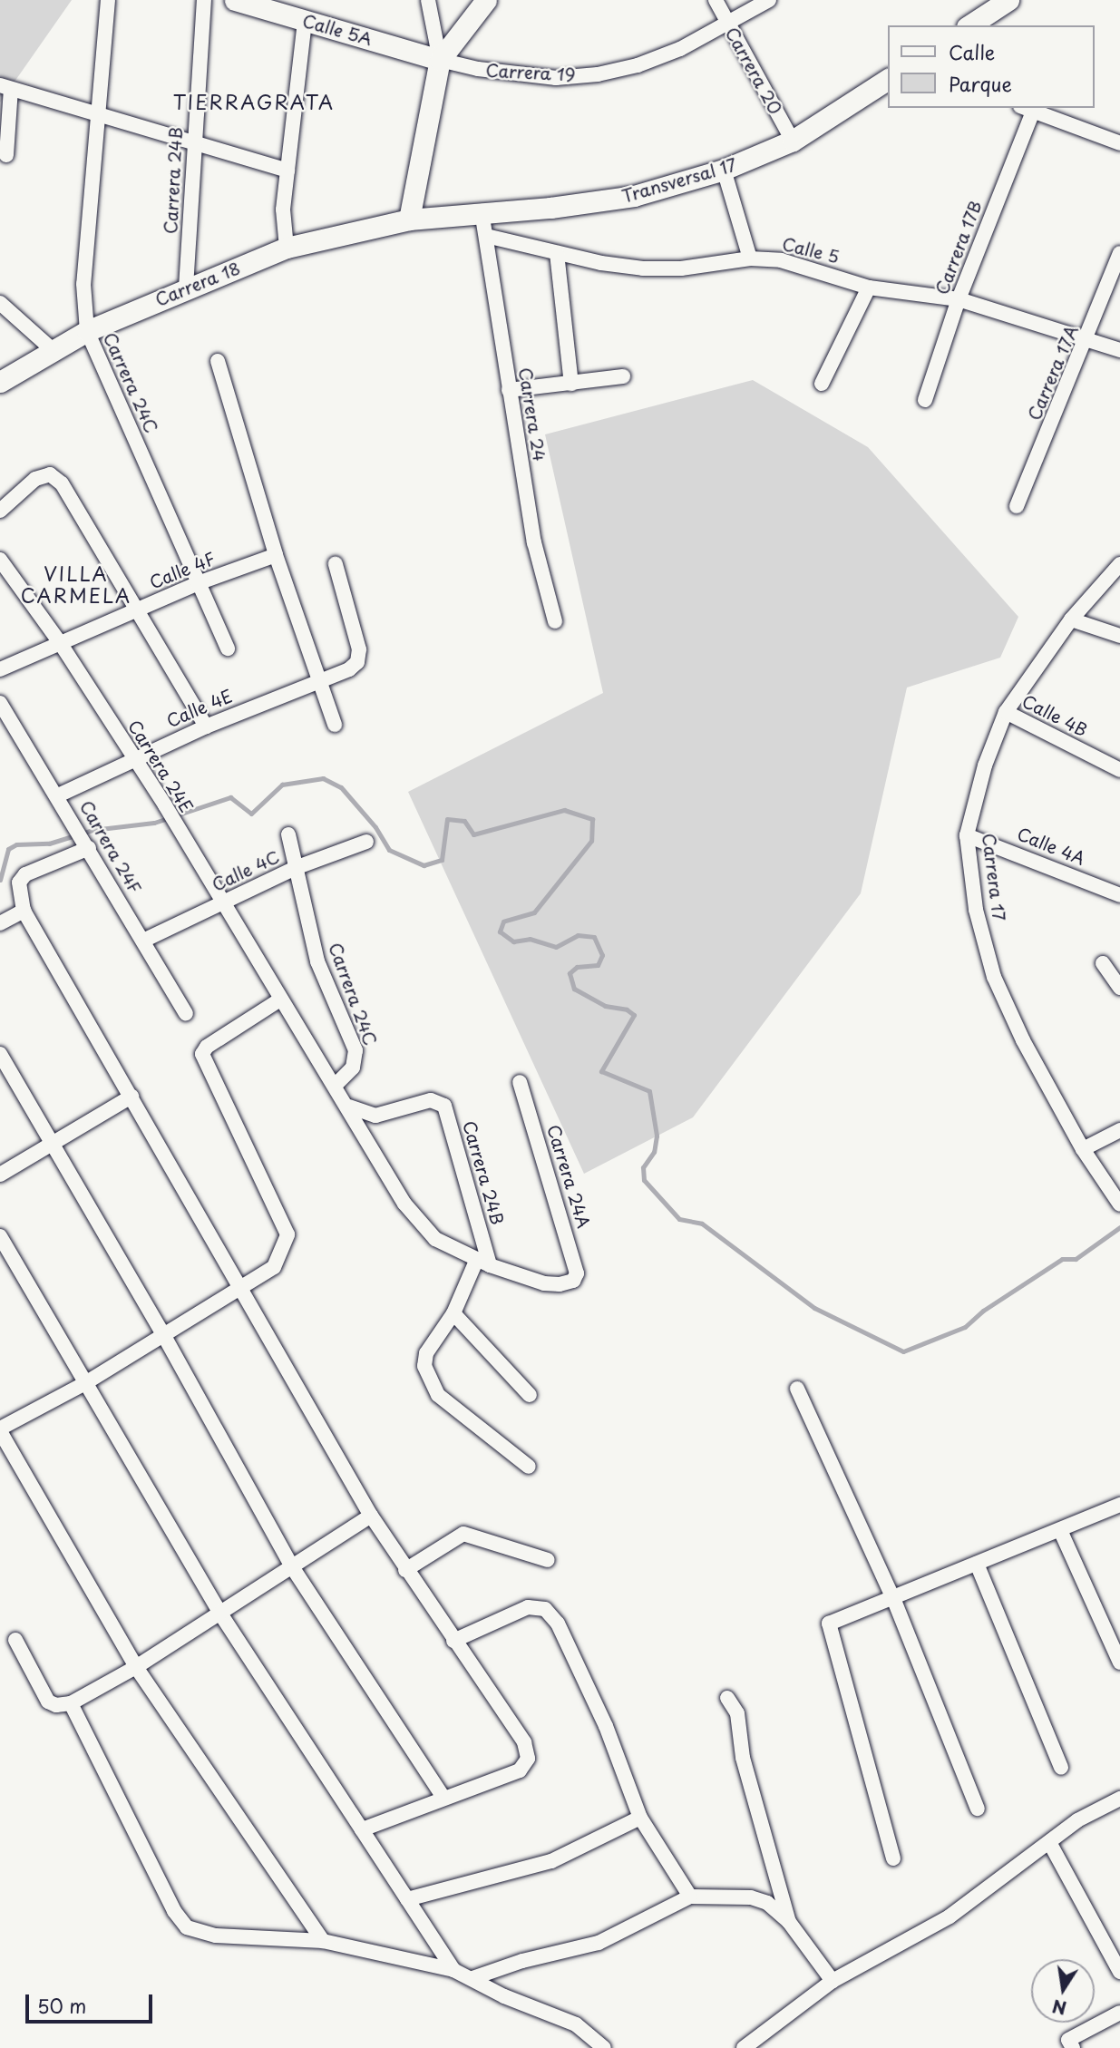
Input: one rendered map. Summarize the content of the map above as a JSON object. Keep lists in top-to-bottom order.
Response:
{
  "streets": {
    "street": [
      "Calle 5A",
      "Carrera 20",
      "Carrera 19",
      "Carrera 24B",
      "Transversal 17",
      "Carrera 17B",
      "Calle 5",
      "Carrera 18",
      "Carrera 17A",
      "Carrera 24C",
      "Carrera 24",
      "Calle 4F",
      "Calle 4E",
      "Calle 4B",
      "Carrera 24E",
      "Calle 4A",
      "Carrera 24F",
      "Calle 4C",
      "Carrera 17",
      "Carrera 24A"
    ]
  },
  "crossings": [
    ["Calle 5A", "Carrera 19"],
    ["Carrera 20", "Carrera 19"],
    ["Carrera 20", "Transversal 17"],
    ["Carrera 24B", "Carrera 18"],
    ["Carrera 24B", "Carrera 24A"],
    ["Transversal 17", "Carrera 18"],
    ["Transversal 17", "Carrera 24"],
    ["Carrera 17B", "Calle 5"],
    ["Calle 5", "Carrera 17A"],
    ["Calle 5", "Carrera 24"],
    ["Carrera 18", "Carrera 24C"],
    ["Carrera 24C", "Calle 4F"],
    ["Carrera 24C", "Calle 4C"],
    ["Calle 4F", "Carrera 24E"],
    ["Calle 4E", "Carrera 24E"],
    ["Calle 4E", "Carrera 24F"],
    ["Calle 4B", "Carrera 17"],
    ["Carrera 24E", "Calle 4C"],
    ["Calle 4A", "Carrera 17"],
    ["Carrera 24F", "Calle 4C"]
  ],
  "districts": ["TIERRAGRATA", "VILLA CARMELA"],
  "legend": ["Calle", "Parque"],
  "scale_bar": "50 m",
  "north": "bottom"
}
